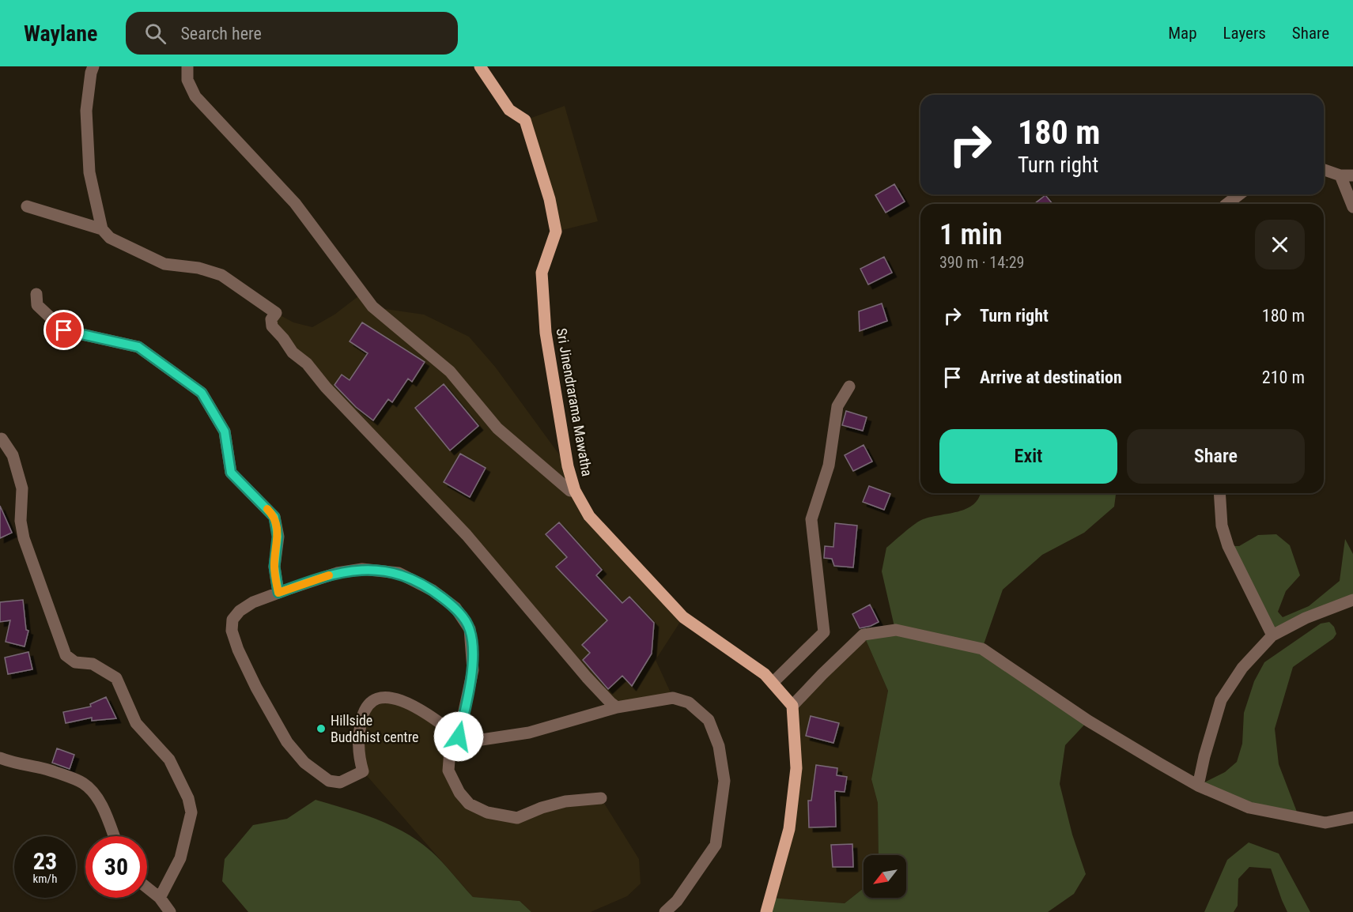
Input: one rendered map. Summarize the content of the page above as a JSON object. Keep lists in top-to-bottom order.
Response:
{
  "streets": {
    "main road": ["Sri Jinendrarama Mawatha"]
  },
  "places": ["Hillside Buddhist centre"],
  "north": "bottom left",
  "page": {
    "header": "Waylane",
    "search": "Search here",
    "nav": ["Map", "Layers", "Share"],
    "turn": ["180 m", "Turn right"],
    "heading": ["1 min", "390 m · 14:29"],
    "list": [
      {
        "name": "Turn right",
        "value": "180 m"
      },
      {
        "name": "Arrive at destination",
        "value": "210 m"
      }
    ],
    "buttons": ["Exit", "Share"],
    "speed": "23 km/h",
    "limit": "30"
  }
}
